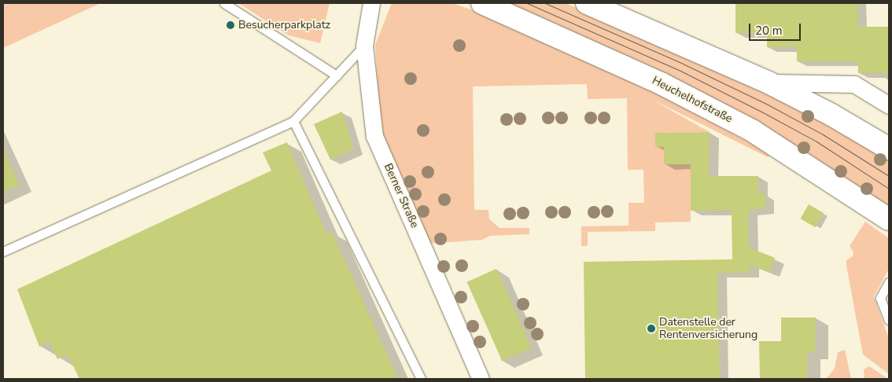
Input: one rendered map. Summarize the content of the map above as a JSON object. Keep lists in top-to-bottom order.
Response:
{
  "streets": {
    "main road": ["Heuchelhofstraße"],
    "street": ["Berner Straße"]
  },
  "places": ["Besucherparkplatz", "Datenstelle der Rentenversicherung"],
  "scale_bar": "20 m"
}
